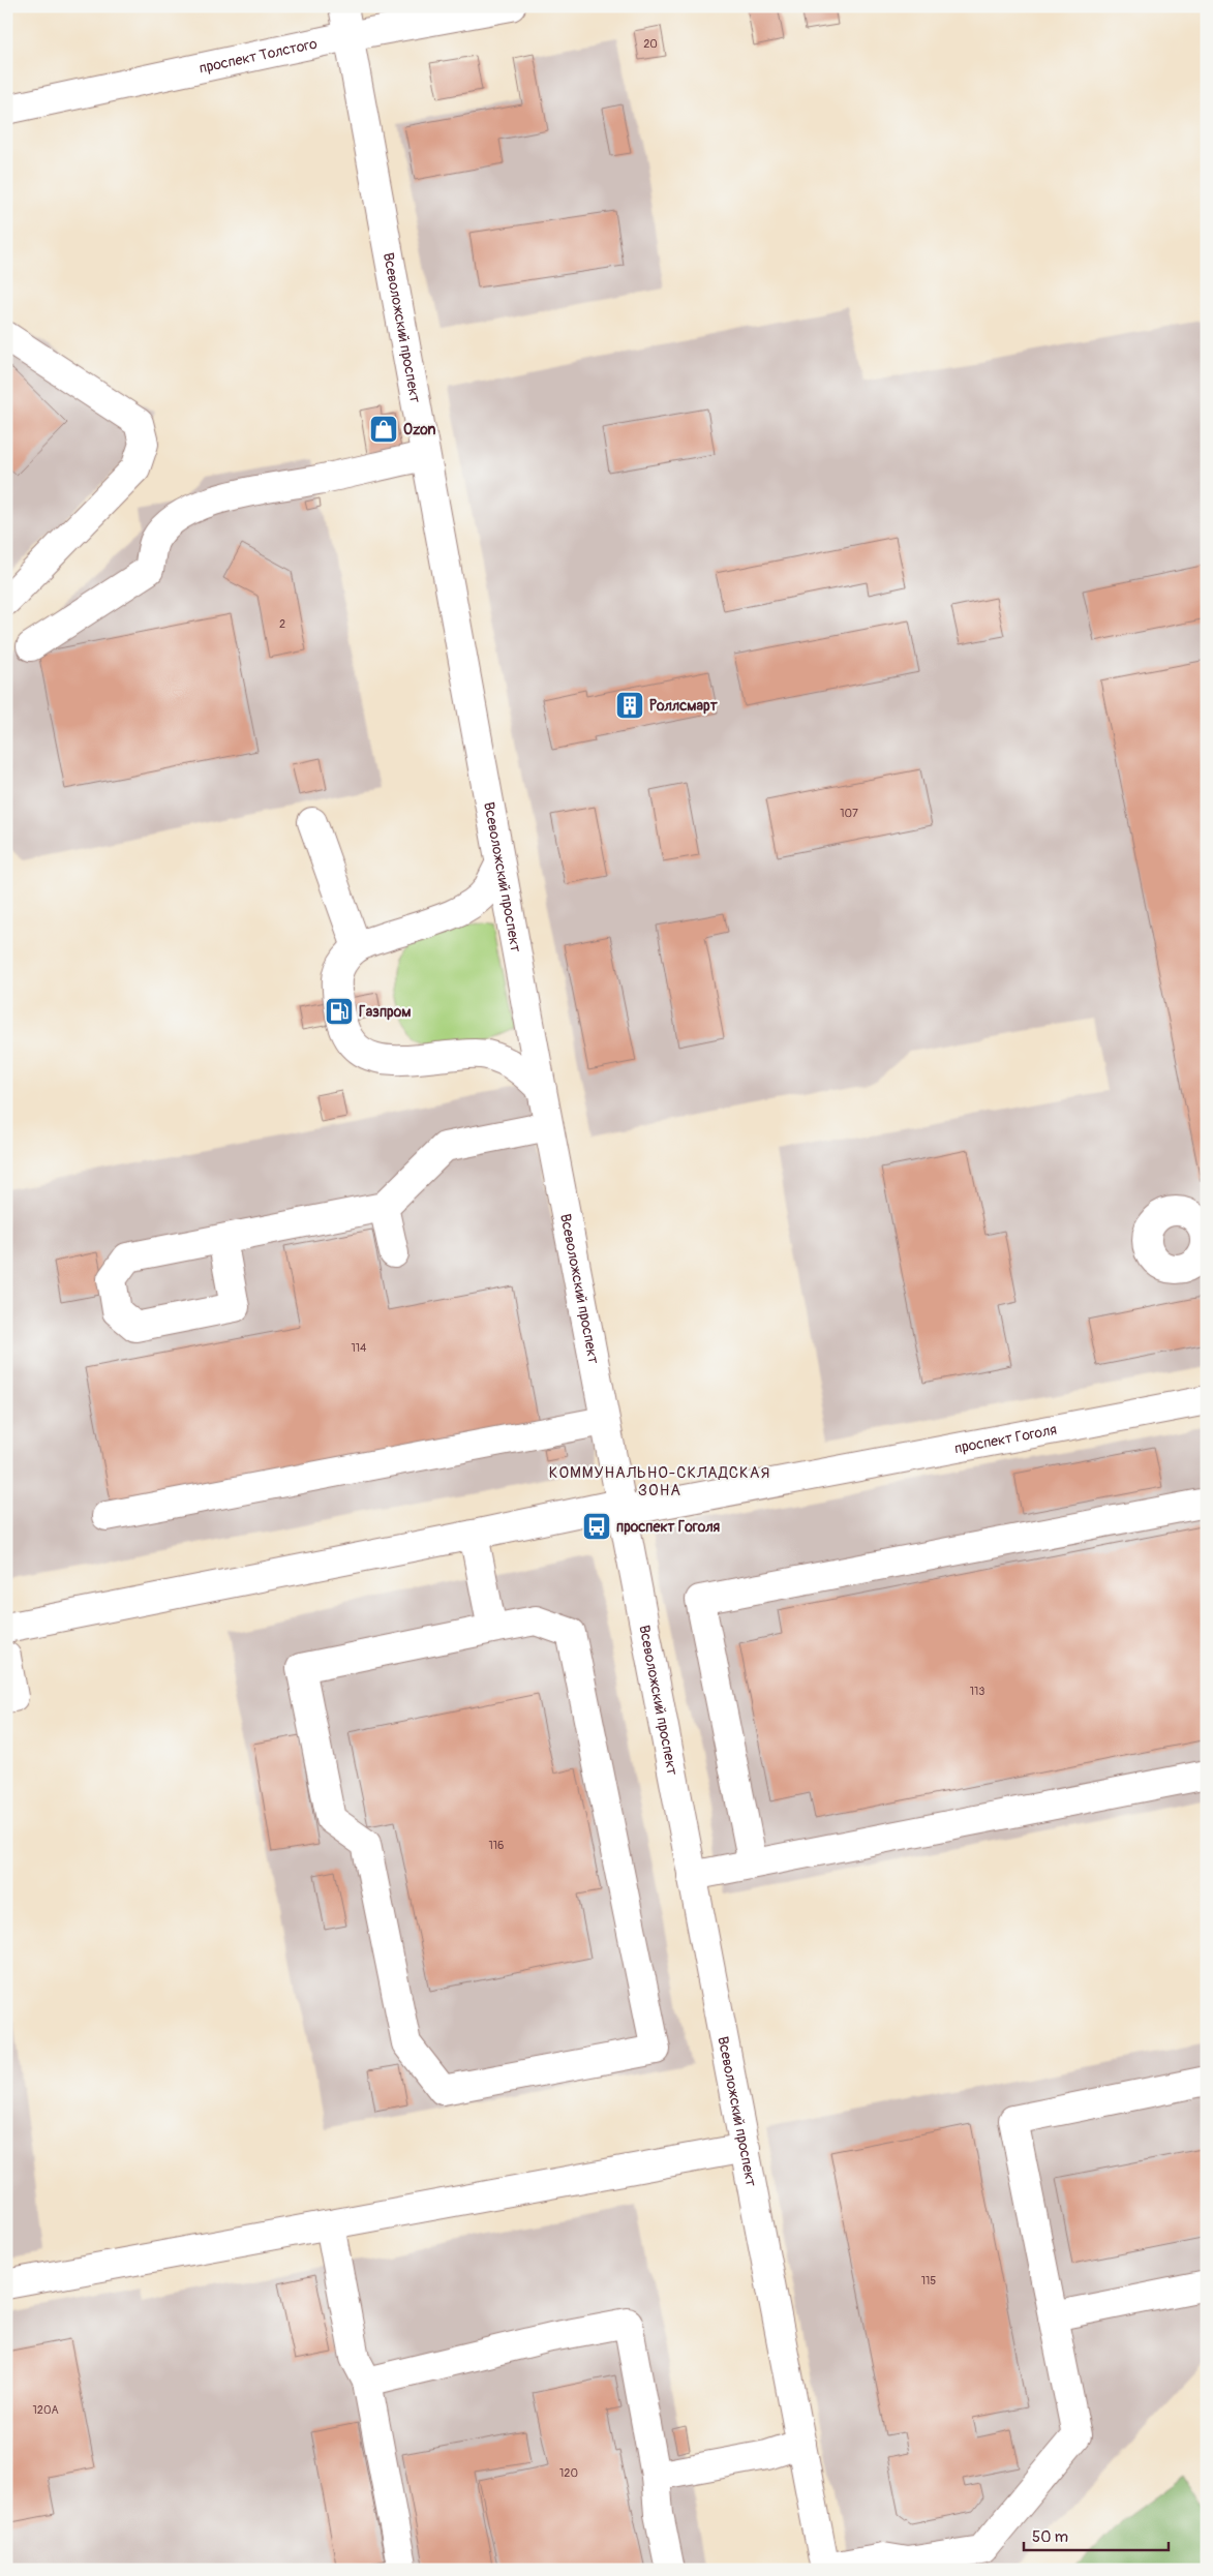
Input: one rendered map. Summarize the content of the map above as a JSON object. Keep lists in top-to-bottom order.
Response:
{
  "streets": {
    "street": ["проспект Толстого", "Всеволожский проспект", "проспект Гоголя"]
  },
  "crossings": [
    ["проспект Толстого", "Всеволожский проспект"],
    ["Всеволожский проспект", "проспект Гоголя"]
  ],
  "districts": ["КОММУНАЛЬНО-СКЛАДСКАЯ ЗОНА"],
  "places": {
    "shop": ["Ozon"],
    "building": ["Роллсмарт"],
    "fuel station": ["Газпром"],
    "bus stop": ["проспект Гоголя"]
  },
  "house_numbers": [
    "20",
    "2",
    "107",
    "114",
    "113",
    "116",
    "115",
    "120А",
    "120"
  ],
  "scale_bar": "50 m"
}
